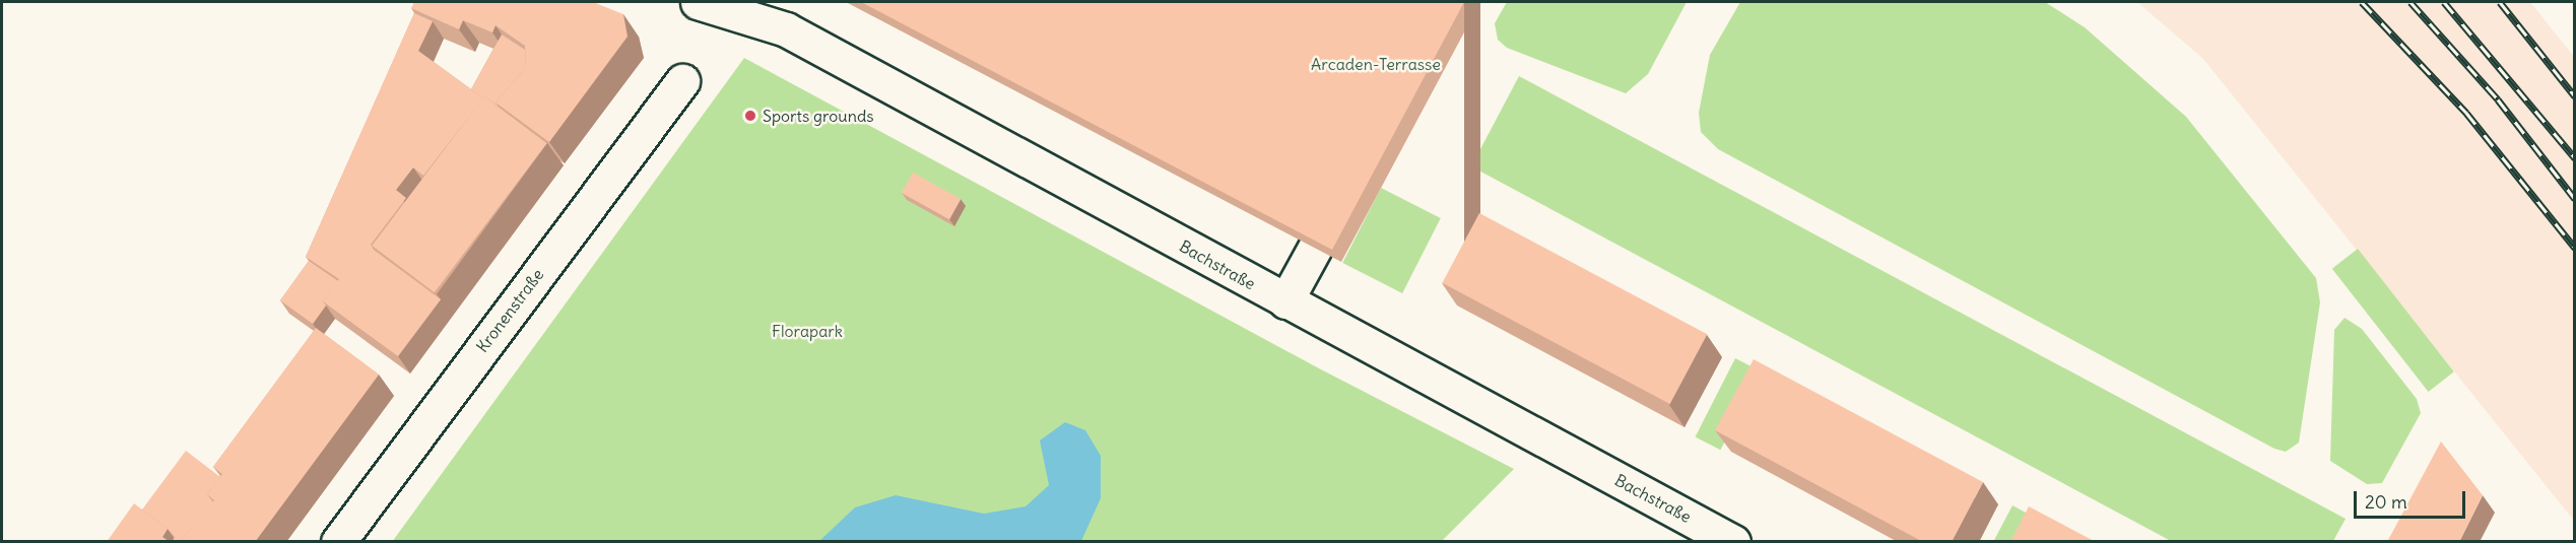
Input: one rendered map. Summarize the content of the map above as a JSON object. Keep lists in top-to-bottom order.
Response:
{
  "streets": {
    "street": ["Bachstraße", "Kronenstraße"]
  },
  "parks": ["Arcaden-Terrasse", "Florapark"],
  "places": ["Sports grounds"],
  "scale_bar": "20 m"
}
